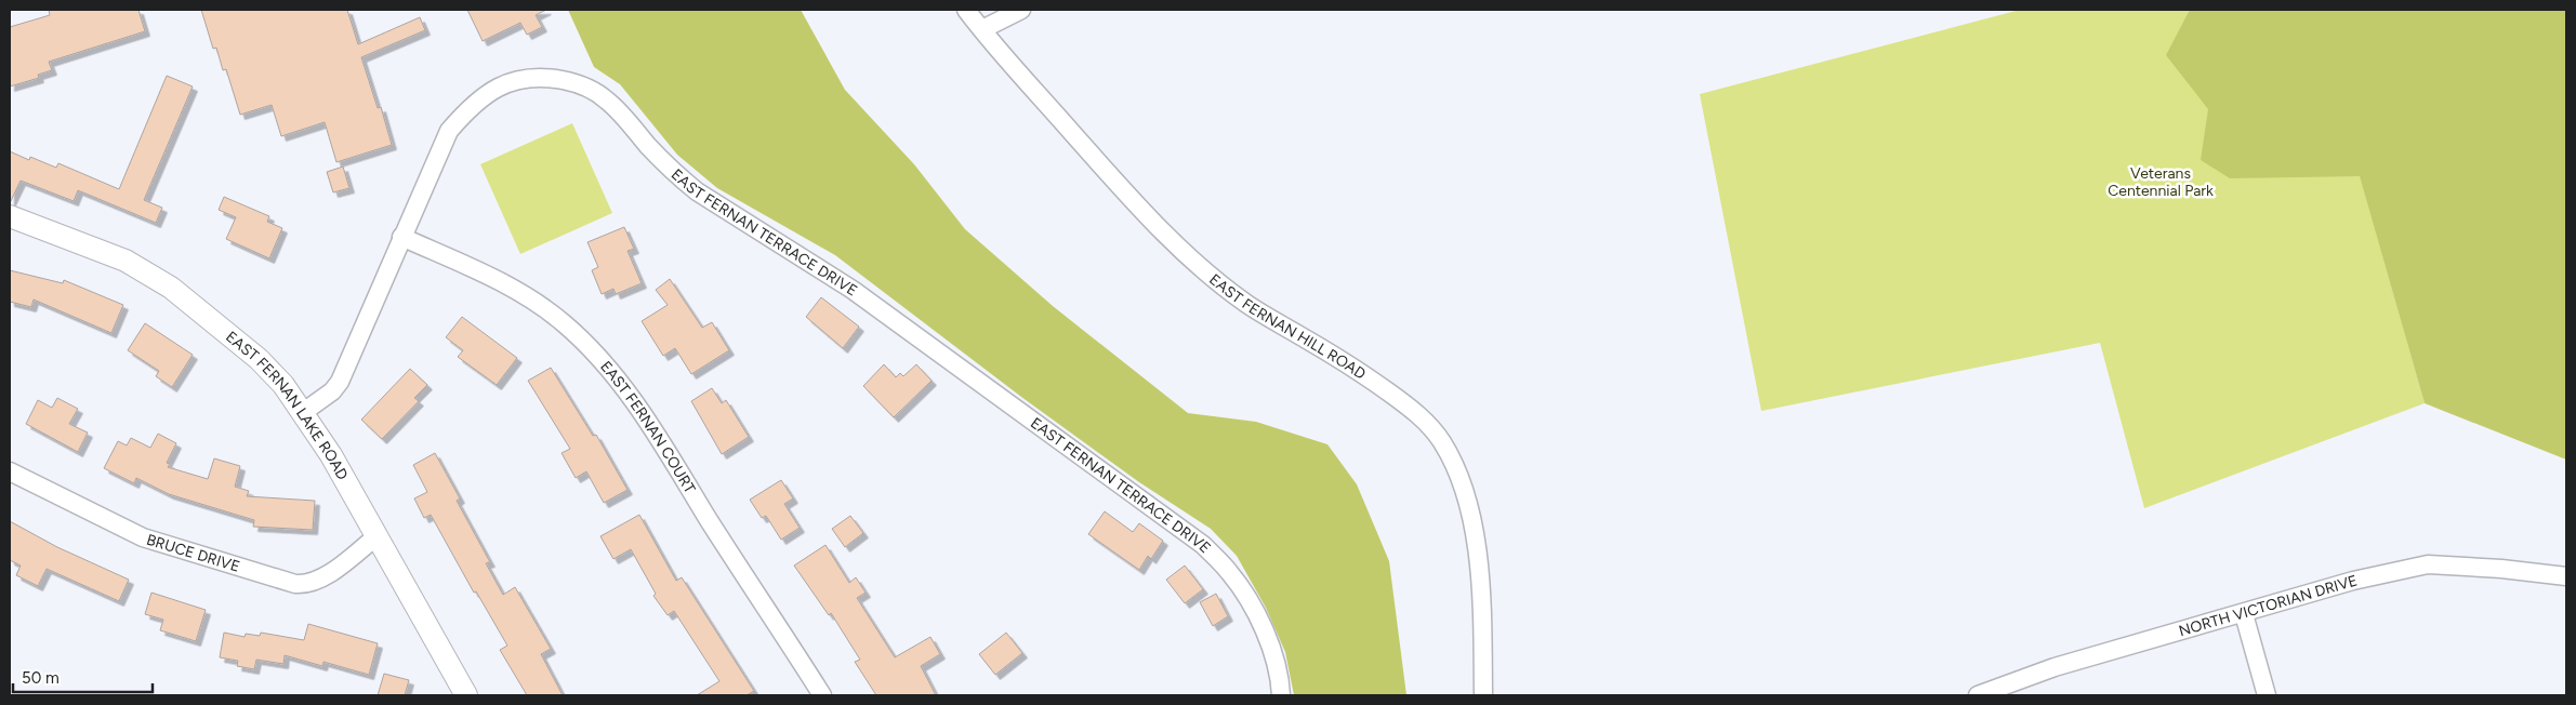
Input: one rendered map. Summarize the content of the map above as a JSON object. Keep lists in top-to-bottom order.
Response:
{
  "streets": {
    "street": [
      "EAST FERNAN TERRACE DRIVE",
      "EAST FERNAN HILL ROAD",
      "EAST FERNAN LAKE ROAD",
      "EAST FERNAN COURT",
      "BRUCE DRIVE",
      "NORTH VICTORIAN DRIVE"
    ]
  },
  "crossings": [
    ["EAST FERNAN TERRACE DRIVE", "EAST FERNAN LAKE ROAD"],
    ["EAST FERNAN TERRACE DRIVE", "EAST FERNAN COURT"],
    ["EAST FERNAN LAKE ROAD", "BRUCE DRIVE"]
  ],
  "parks": ["Veterans Centennial Park"],
  "scale_bar": "50 m"
}
